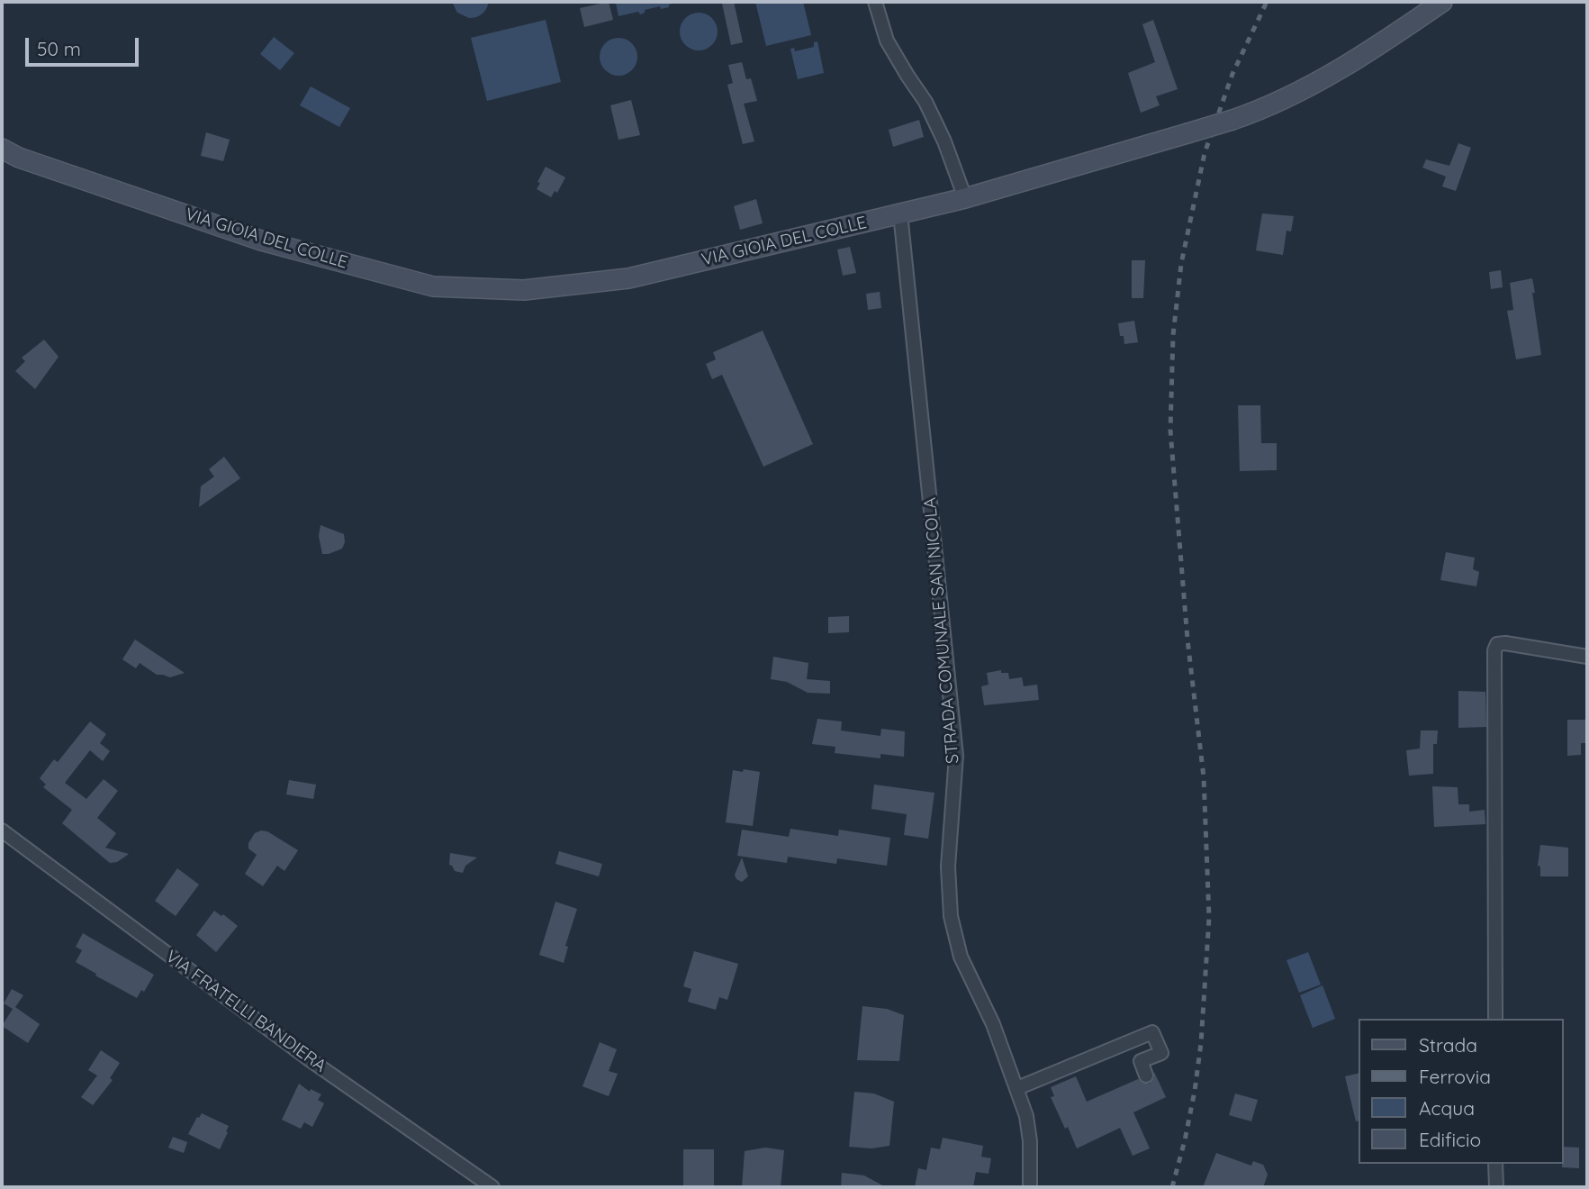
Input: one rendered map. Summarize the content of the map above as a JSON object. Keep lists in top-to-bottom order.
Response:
{
  "streets": {
    "main road": ["VIA GIOIA DEL COLLE"],
    "street": ["STRADA COMUNALE SAN NICOLA", "VIA FRATELLI BANDIERA"]
  },
  "crossings": [
    ["VIA GIOIA DEL COLLE", "STRADA COMUNALE SAN NICOLA"]
  ],
  "legend": [
    "Strada",
    "Ferrovia",
    "Acqua",
    "Edificio"
  ],
  "scale_bar": "50 m"
}
